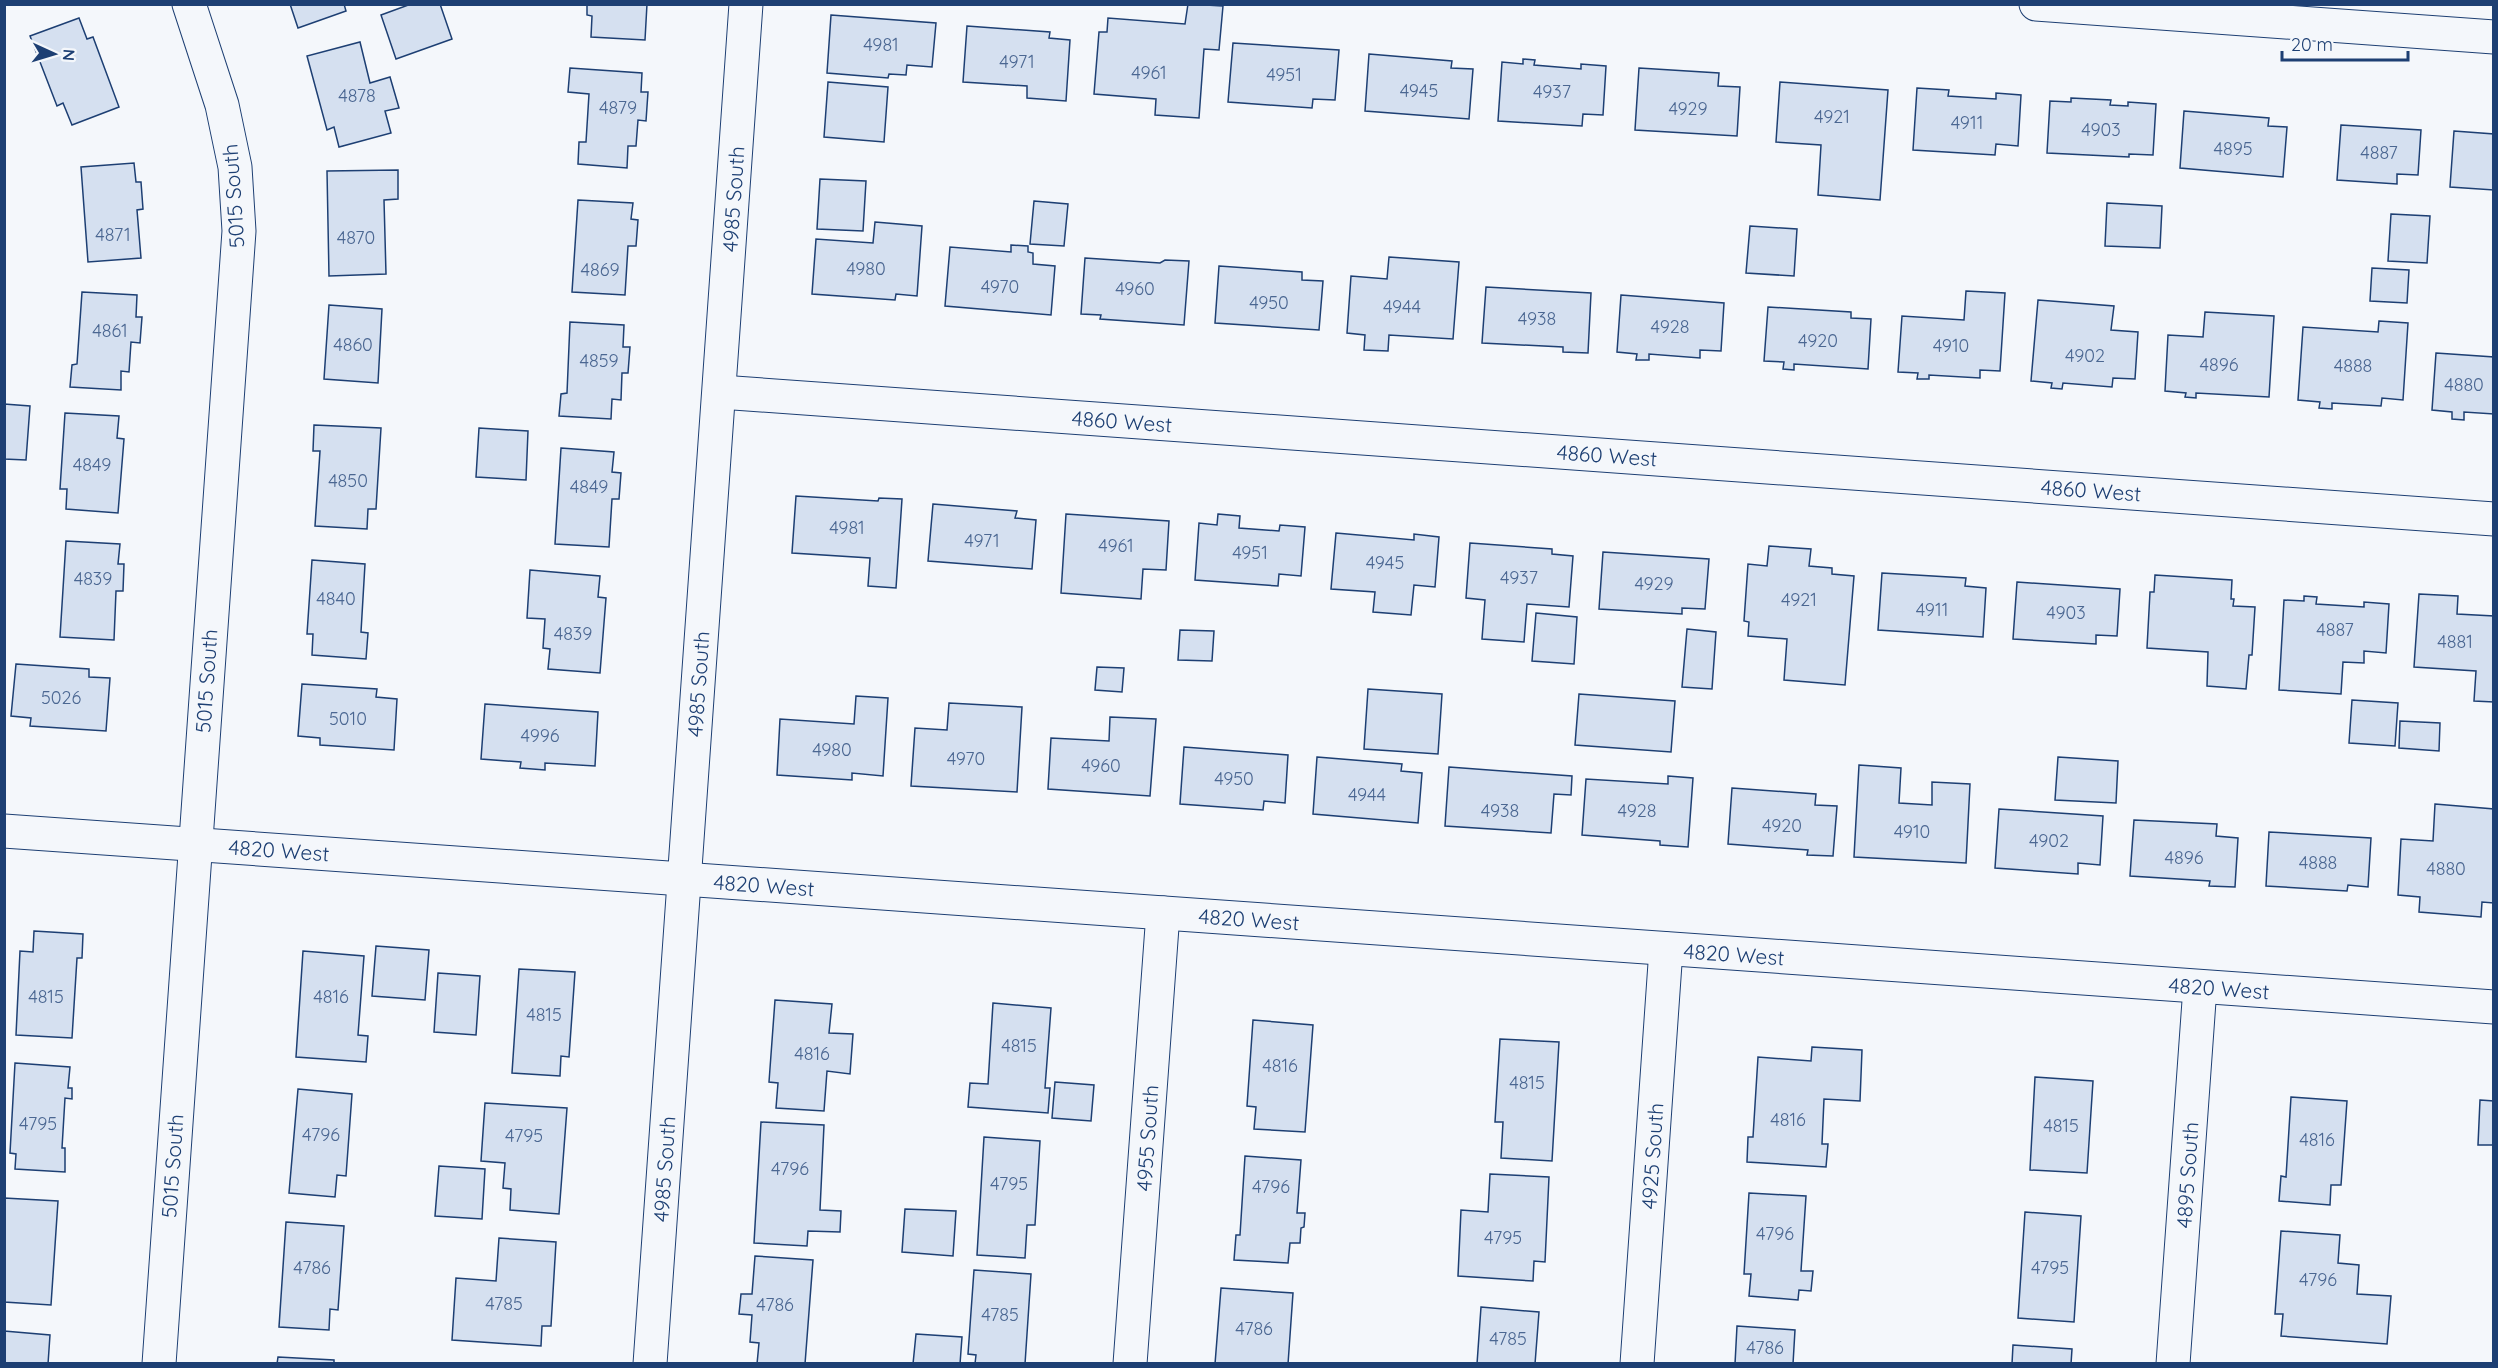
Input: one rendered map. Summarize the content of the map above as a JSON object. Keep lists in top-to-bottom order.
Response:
{
  "streets": {
    "street": [
      "5015 South",
      "4985 South",
      "4860 West",
      "4820 West",
      "4955 South",
      "4925 South",
      "4895 South"
    ]
  },
  "crossings": [
    ["5015 South", "4820 West"],
    ["4985 South", "4860 West"],
    ["4985 South", "4820 West"],
    ["4820 West", "4955 South"],
    ["4820 West", "4925 South"],
    ["4820 West", "4895 South"]
  ],
  "house_numbers": [
    "4981",
    "4971",
    "4961",
    "4951",
    "4945",
    "4937",
    "4878",
    "4879",
    "4929",
    "4921",
    "4911",
    "4903",
    "4895",
    "4887",
    "4871",
    "4870",
    "4980",
    "4869",
    "4970",
    "4960",
    "4950",
    "4944",
    "4938",
    "4928",
    "4861",
    "4920",
    "4860",
    "4910",
    "4902",
    "4859",
    "4896",
    "4888",
    "4880",
    "4849",
    "4850",
    "4849",
    "4981",
    "4971",
    "4961",
    "4951",
    "4945",
    "4937",
    "4839",
    "4929",
    "4840",
    "4921",
    "4911",
    "4903",
    "4887",
    "4839",
    "4881",
    "5026",
    "5010",
    "4996",
    "4980",
    "4970",
    "4960",
    "4950",
    "4944",
    "4938",
    "4928",
    "4920",
    "4910",
    "4902",
    "4896",
    "4888",
    "4880",
    "4815",
    "4816",
    "4815",
    "4815",
    "4816",
    "4816",
    "4815",
    "4816",
    "4795",
    "4815",
    "4796",
    "4795",
    "4816",
    "4796",
    "4795",
    "4796",
    "4796",
    "4795",
    "4786",
    "4795",
    "4796",
    "4785",
    "4786",
    "4785",
    "4786",
    "4785",
    "4786"
  ],
  "scale_bar": "20 m",
  "north": "right"
}
